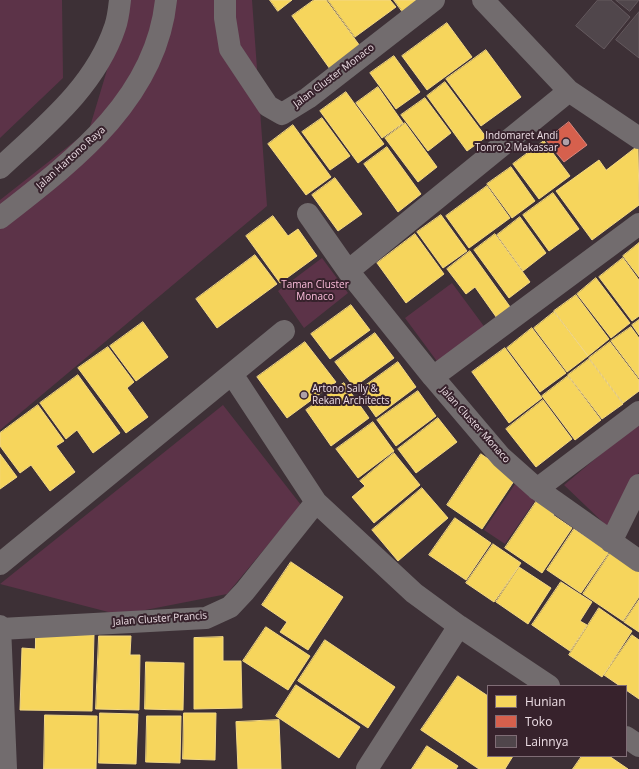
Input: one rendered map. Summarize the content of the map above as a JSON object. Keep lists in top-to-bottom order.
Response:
{
  "streets": {
    "street": ["Jalan Cluster Monaco", "Jalan Hartono Raya", "Jalan Cluster Prancis"]
  },
  "parks": ["Taman Cluster Monaco"],
  "places": ["Indomaret Andi Tonro 2 Makassar", "Artono Sally & Rekan Architects"],
  "legend": ["Hunian", "Toko", "Lainnya"]
}
